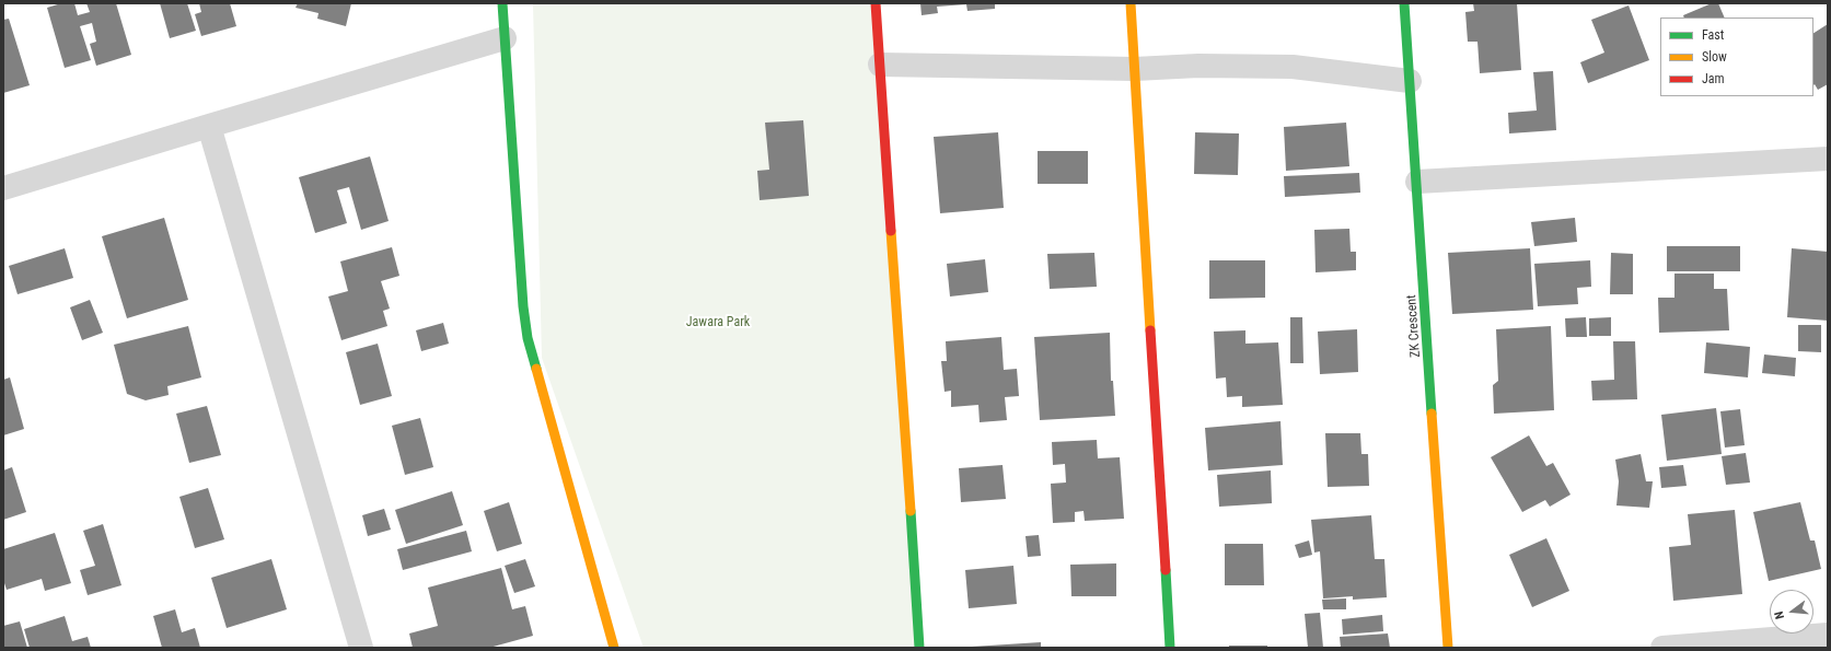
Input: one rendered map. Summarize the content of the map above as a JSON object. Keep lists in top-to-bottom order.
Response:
{
  "streets": {
    "street": ["ZK Crescent"]
  },
  "parks": ["Jawara Park"],
  "legend": ["Fast", "Slow", "Jam"],
  "north": "left"
}
